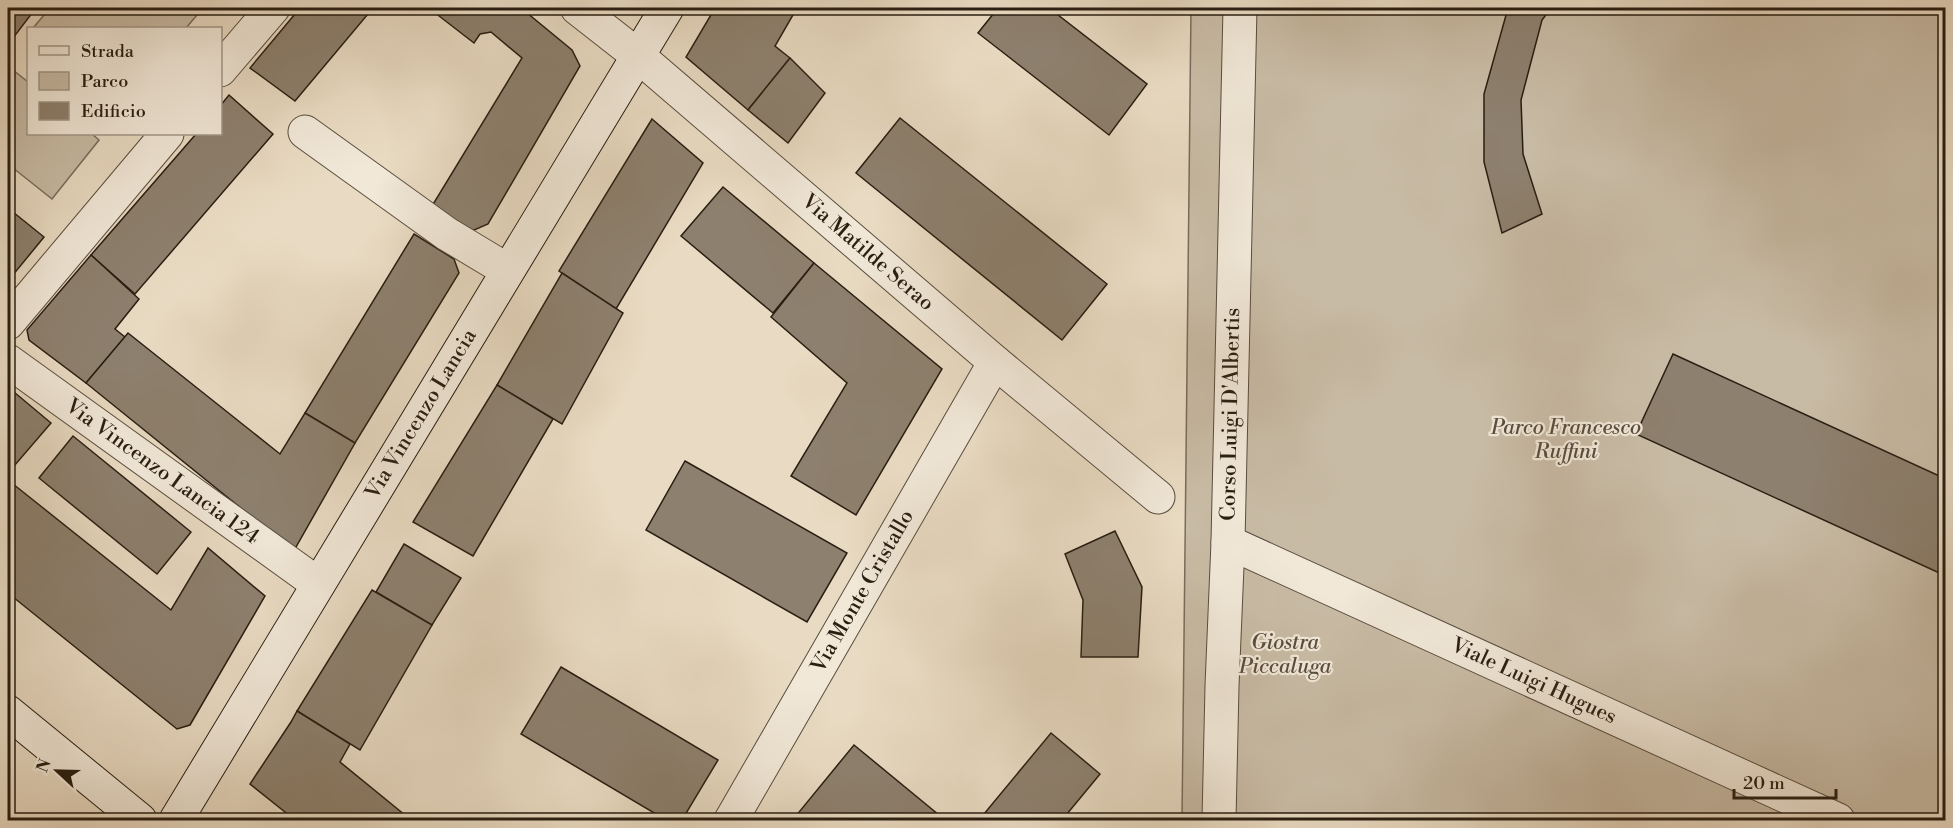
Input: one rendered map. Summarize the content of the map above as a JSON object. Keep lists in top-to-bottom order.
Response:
{
  "streets": {
    "street": [
      "Via Matilde Serao",
      "Via Vincenzo Lancia",
      "Corso Luigi D'Albertis",
      "Via Vincenzo Lancia 124",
      "Via Monte Cristallo",
      "Viale Luigi Hugues"
    ]
  },
  "crossings": [
    ["Via Matilde Serao", "Via Vincenzo Lancia"],
    ["Via Matilde Serao", "Via Monte Cristallo"],
    ["Via Vincenzo Lancia", "Via Vincenzo Lancia 124"],
    ["Corso Luigi D'Albertis", "Viale Luigi Hugues"]
  ],
  "parks": ["Parco Francesco Ruffini", "Giostra Piccaluga"],
  "legend": ["Strada", "Parco", "Edificio"],
  "scale_bar": "20 m",
  "north": "left"
}
